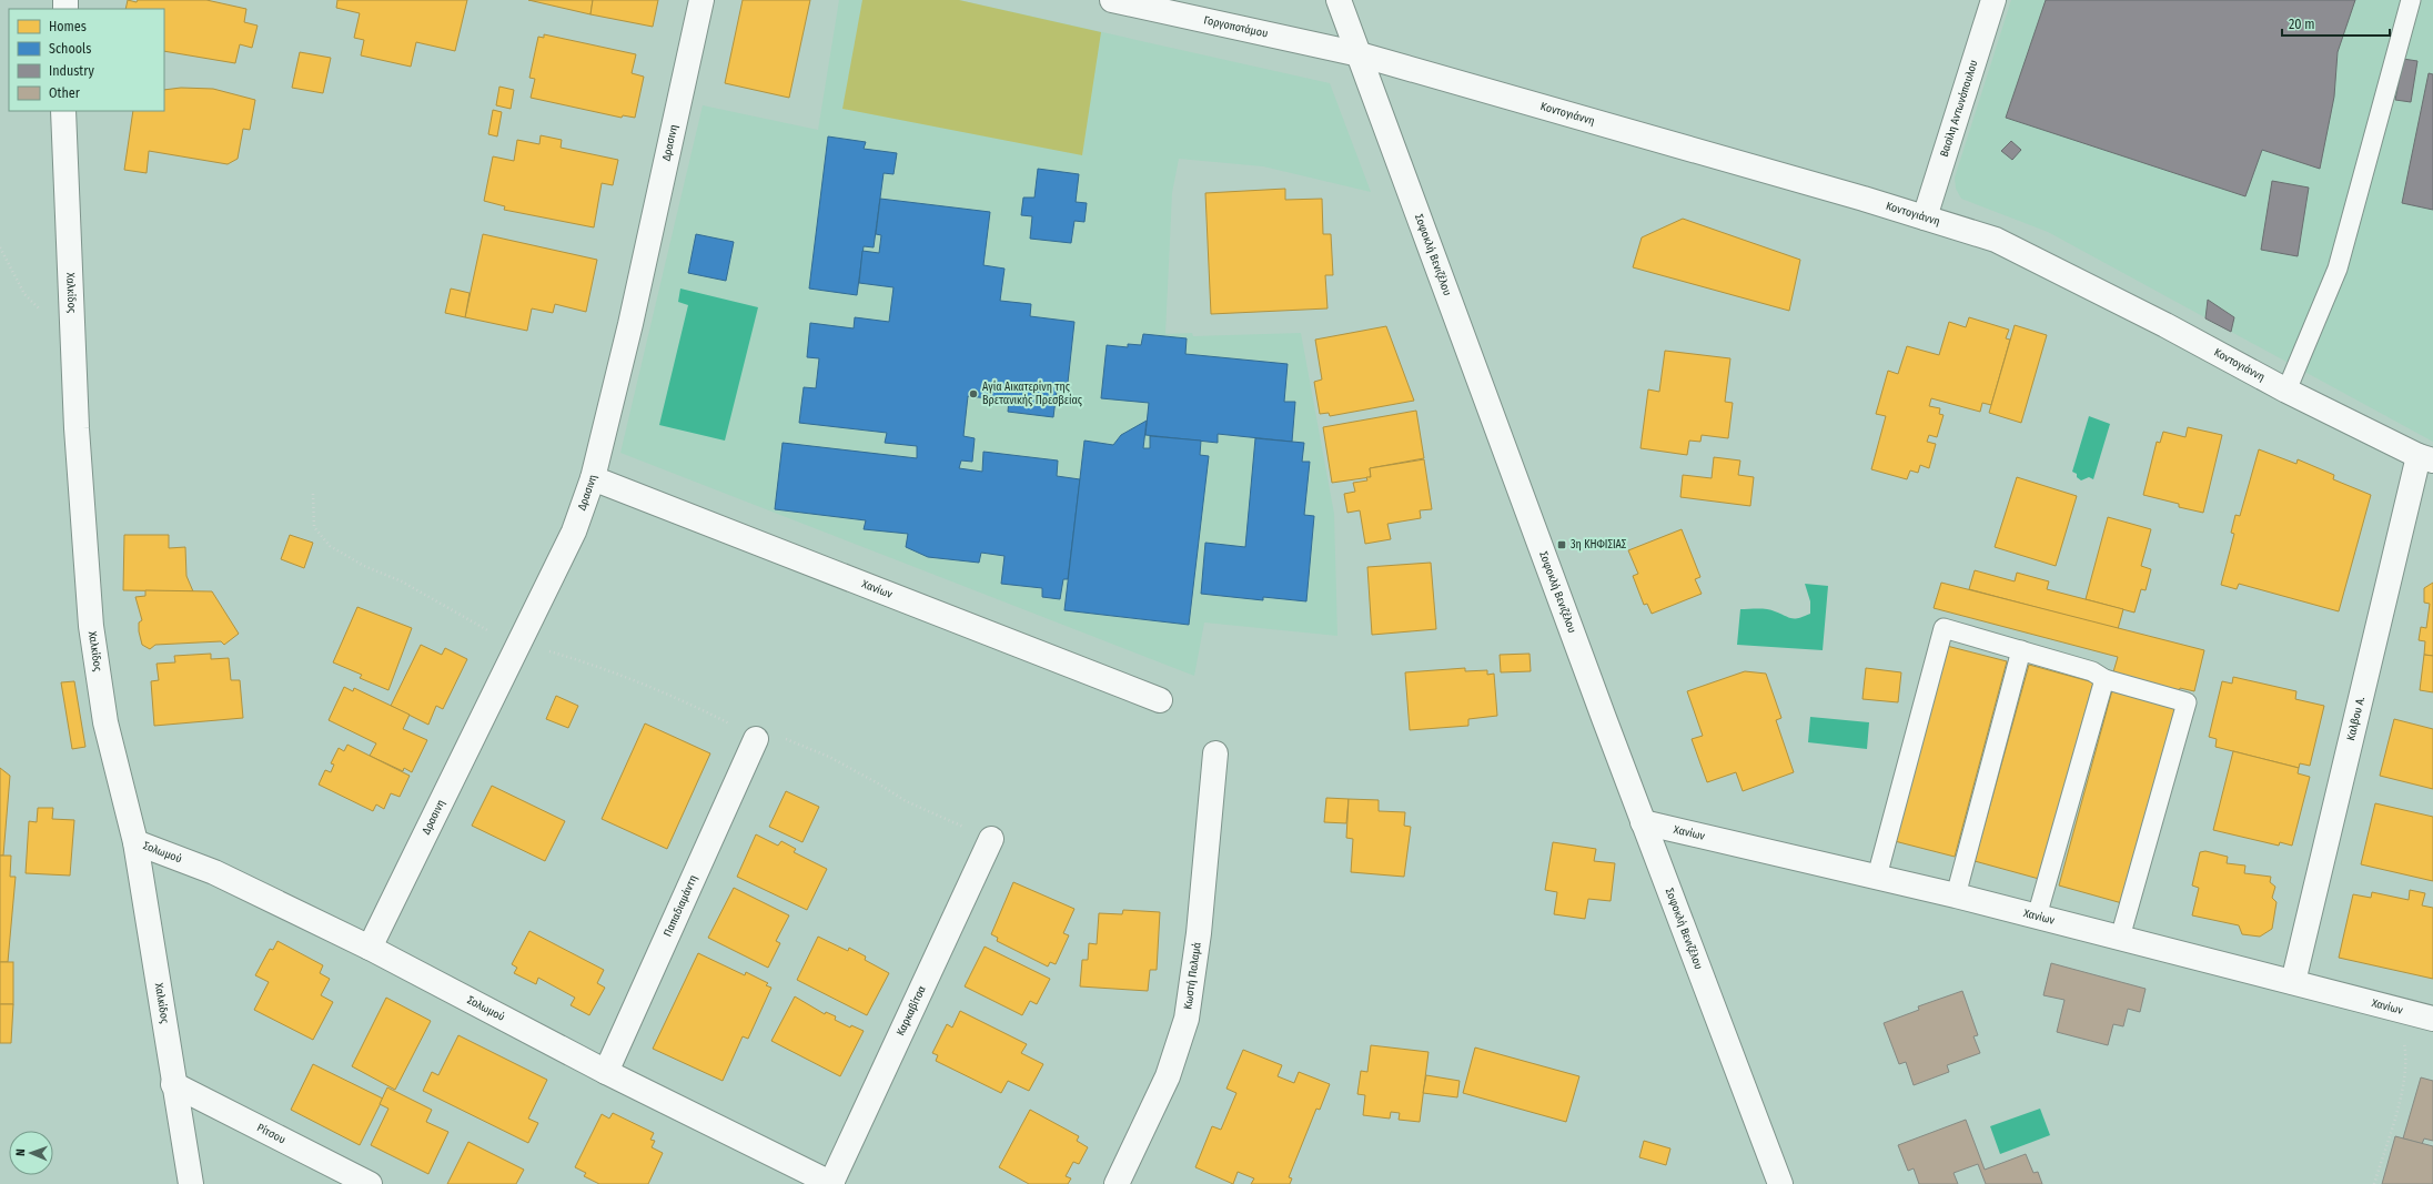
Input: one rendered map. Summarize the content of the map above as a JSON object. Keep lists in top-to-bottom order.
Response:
{
  "streets": {
    "street": [
      "Γοργοποτάμου",
      "Βασίλη Αντωνόπουλου",
      "Κοντογιάννη",
      "Δρασινη",
      "Σοφοκλή Βενιζέλου",
      "Χαλκίδος",
      "Χανίων",
      "Καλβου Α.",
      "Σολωμού",
      "Παπαδιαμάντη",
      "Κωστή Παλαμά",
      "Καρκαβίτσα",
      "Ρίτσου"
    ]
  },
  "crossings": [
    ["Γοργοποτάμου", "Κοντογιάννη"],
    ["Γοργοποτάμου", "Σοφοκλή Βενιζέλου"],
    ["Βασίλη Αντωνόπουλου", "Κοντογιάννη"],
    ["Κοντογιάννη", "Σοφοκλή Βενιζέλου"],
    ["Κοντογιάννη", "Καλβου Α."],
    ["Δρασινη", "Χανίων"],
    ["Δρασινη", "Σολωμού"],
    ["Σοφοκλή Βενιζέλου", "Χανίων"],
    ["Χαλκίδος", "Σολωμού"],
    ["Χαλκίδος", "Ρίτσου"],
    ["Χανίων", "Καλβου Α."],
    ["Σολωμού", "Παπαδιαμάντη"],
    ["Σολωμού", "Καρκαβίτσα"]
  ],
  "places": {
    "other": ["Αγία Αικατερίνη της Βρετανικής Πρεσβείας"],
    "transit": ["3η ΚΗΦΙΣΙΑΣ"]
  },
  "legend": [
    "Homes",
    "Schools",
    "Industry",
    "Other"
  ],
  "scale_bar": "20 m",
  "north": "left"
}
